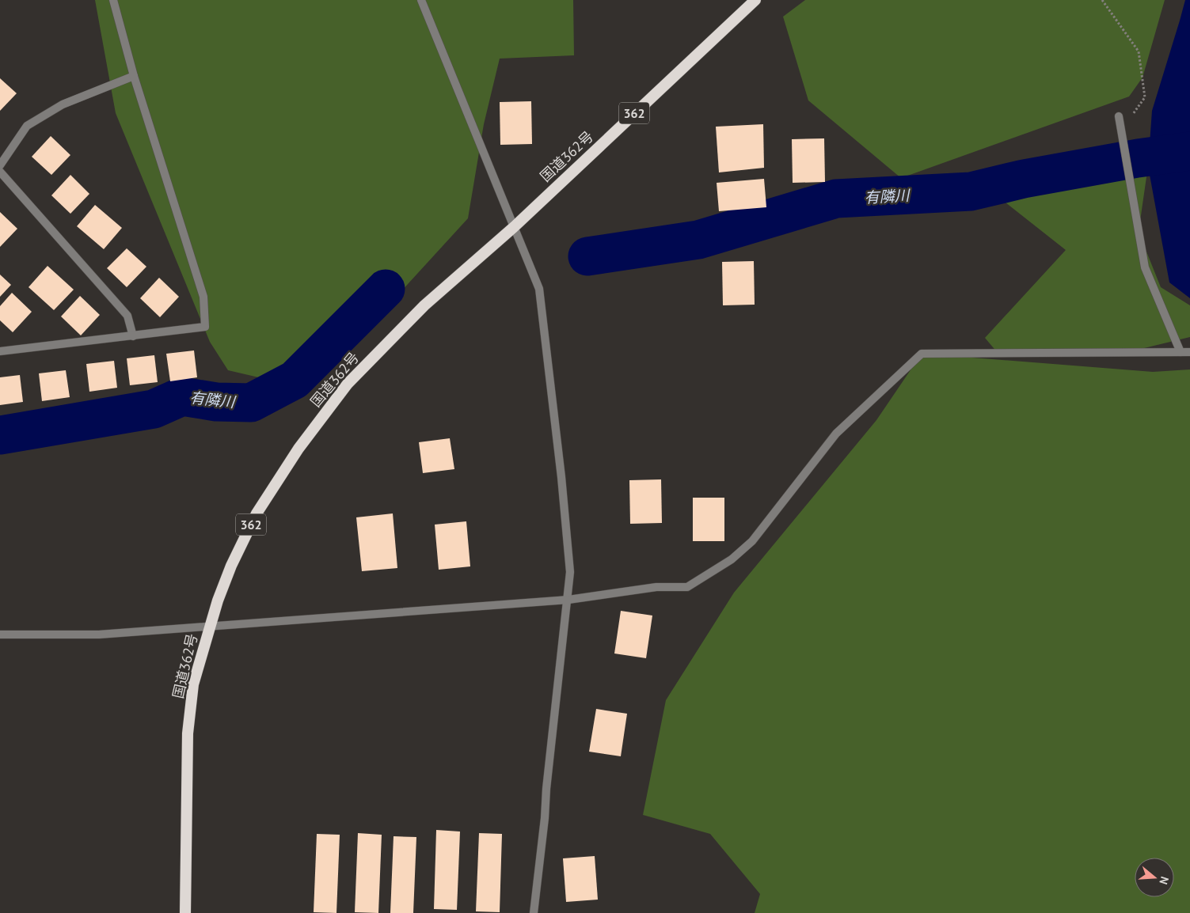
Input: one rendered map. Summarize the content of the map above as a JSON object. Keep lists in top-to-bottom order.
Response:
{
  "streets": {
    "highway": ["362", "国道362号"]
  },
  "water": ["有隣川"],
  "north": "right"
}
